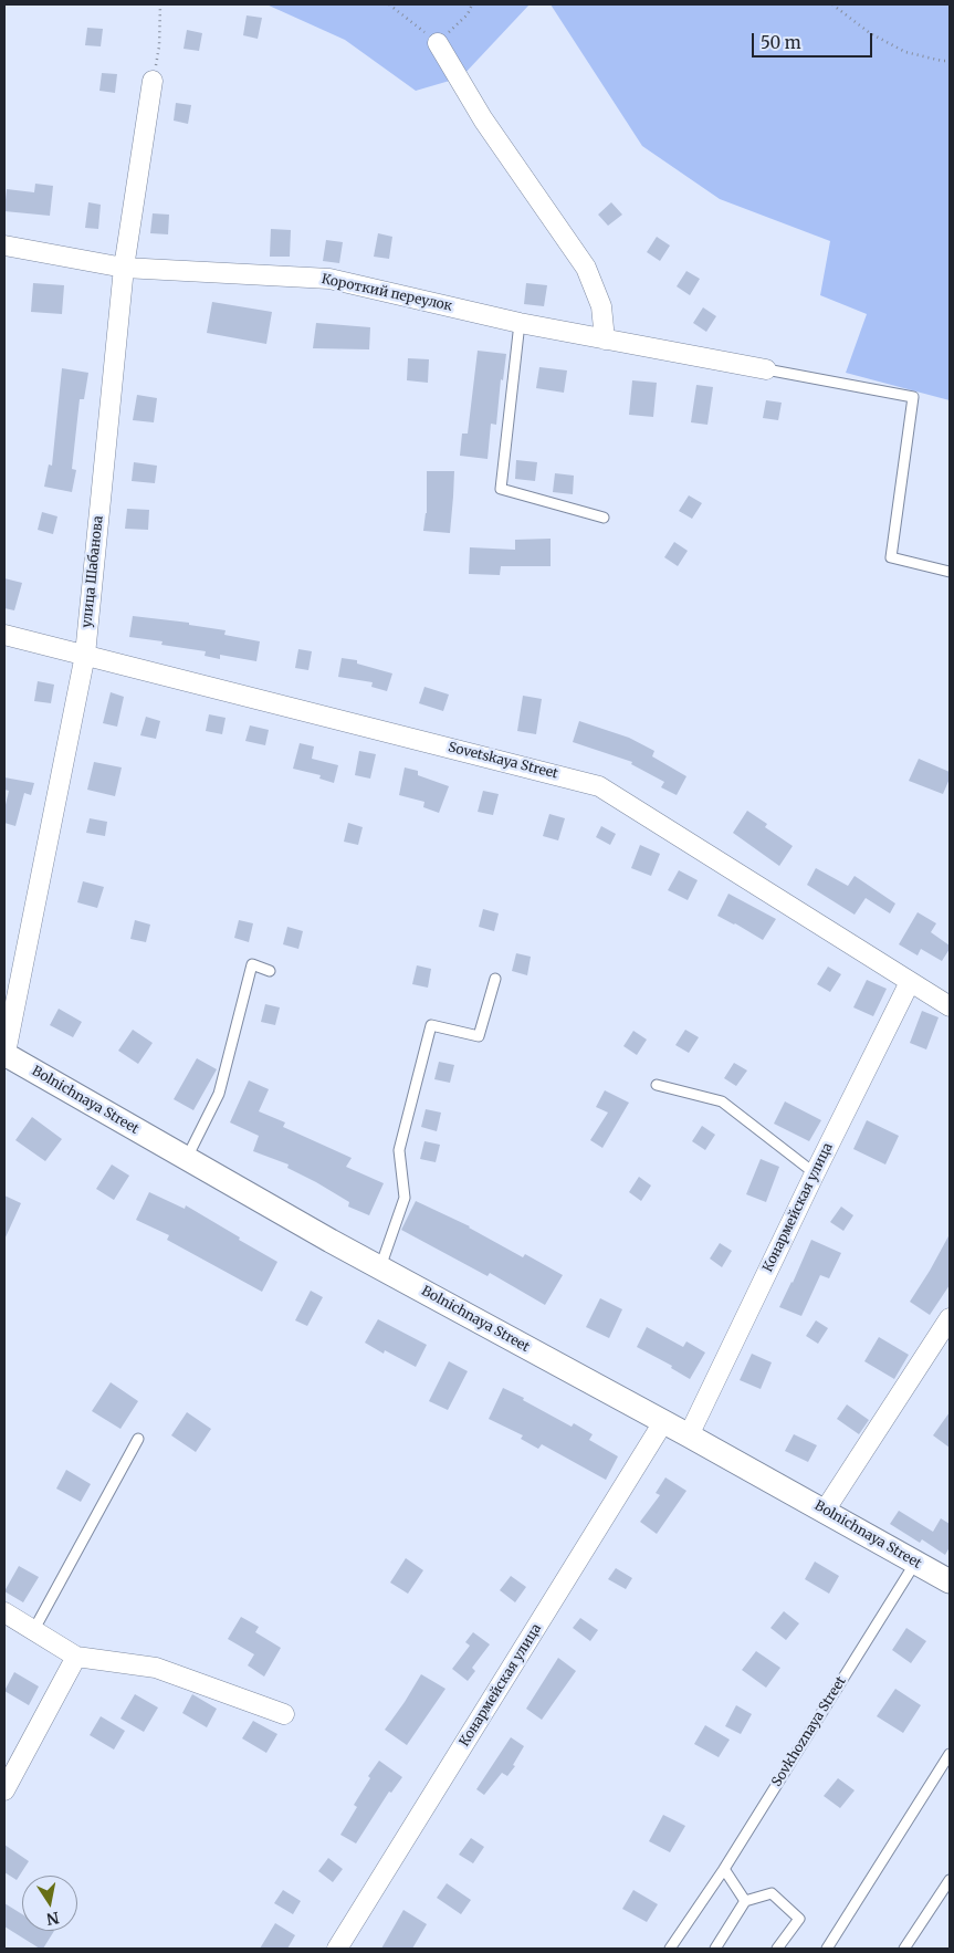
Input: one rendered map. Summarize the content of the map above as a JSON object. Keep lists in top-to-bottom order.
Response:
{
  "streets": {
    "street": [
      "Короткий переулок",
      "улица Шабанова",
      "Sovetskaya Street",
      "Bolnichnaya Street",
      "Конармейская улица"
    ],
    "lane": ["Sovkhoznaya Street"]
  },
  "crossings": [
    ["Короткий переулок", "улица Шабанова"],
    ["улица Шабанова", "Sovetskaya Street"],
    ["улица Шабанова", "Bolnichnaya Street"],
    ["Sovetskaya Street", "Конармейская улица"],
    ["Bolnichnaya Street", "Конармейская улица"],
    ["Bolnichnaya Street", "Sovkhoznaya Street"]
  ],
  "scale_bar": "50 m",
  "north": "bottom"
}
